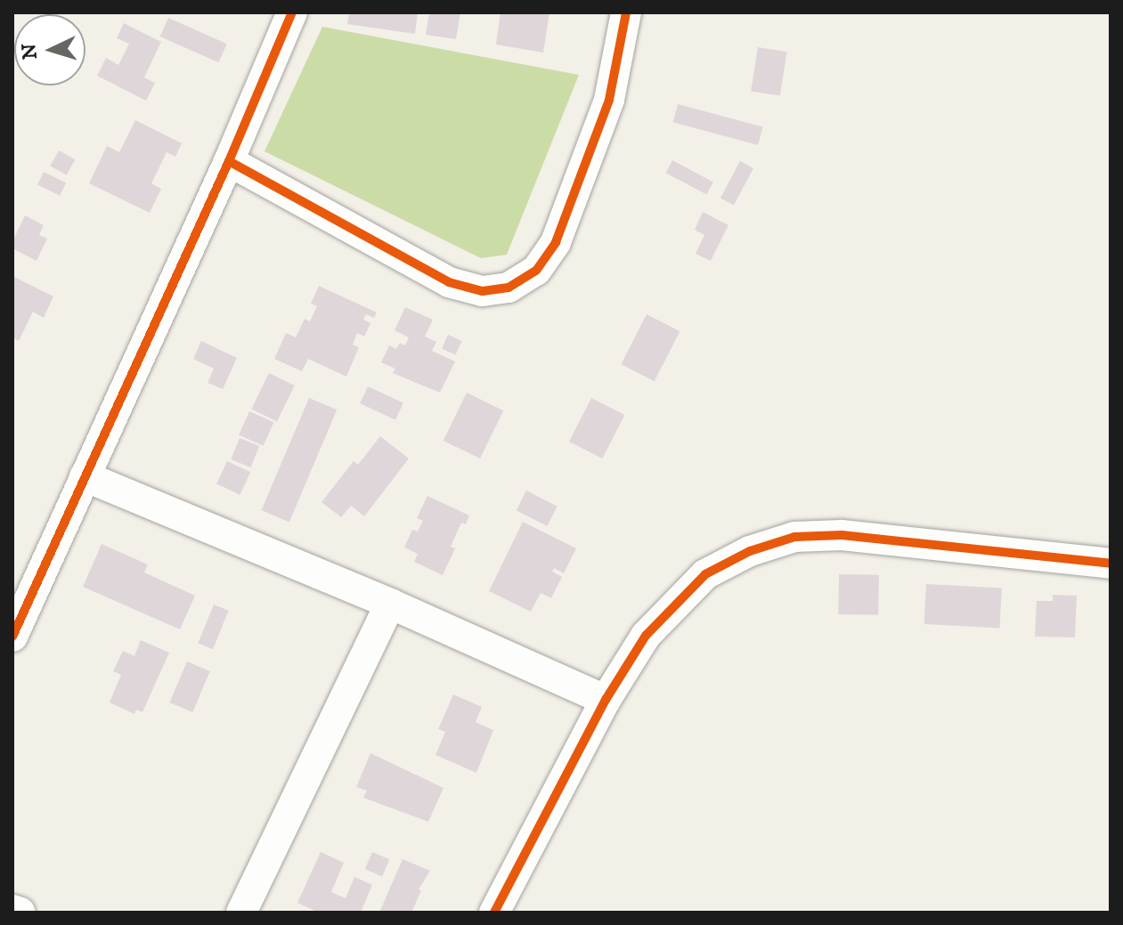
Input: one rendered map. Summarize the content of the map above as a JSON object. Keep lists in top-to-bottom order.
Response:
{
  "north": "left"
}
